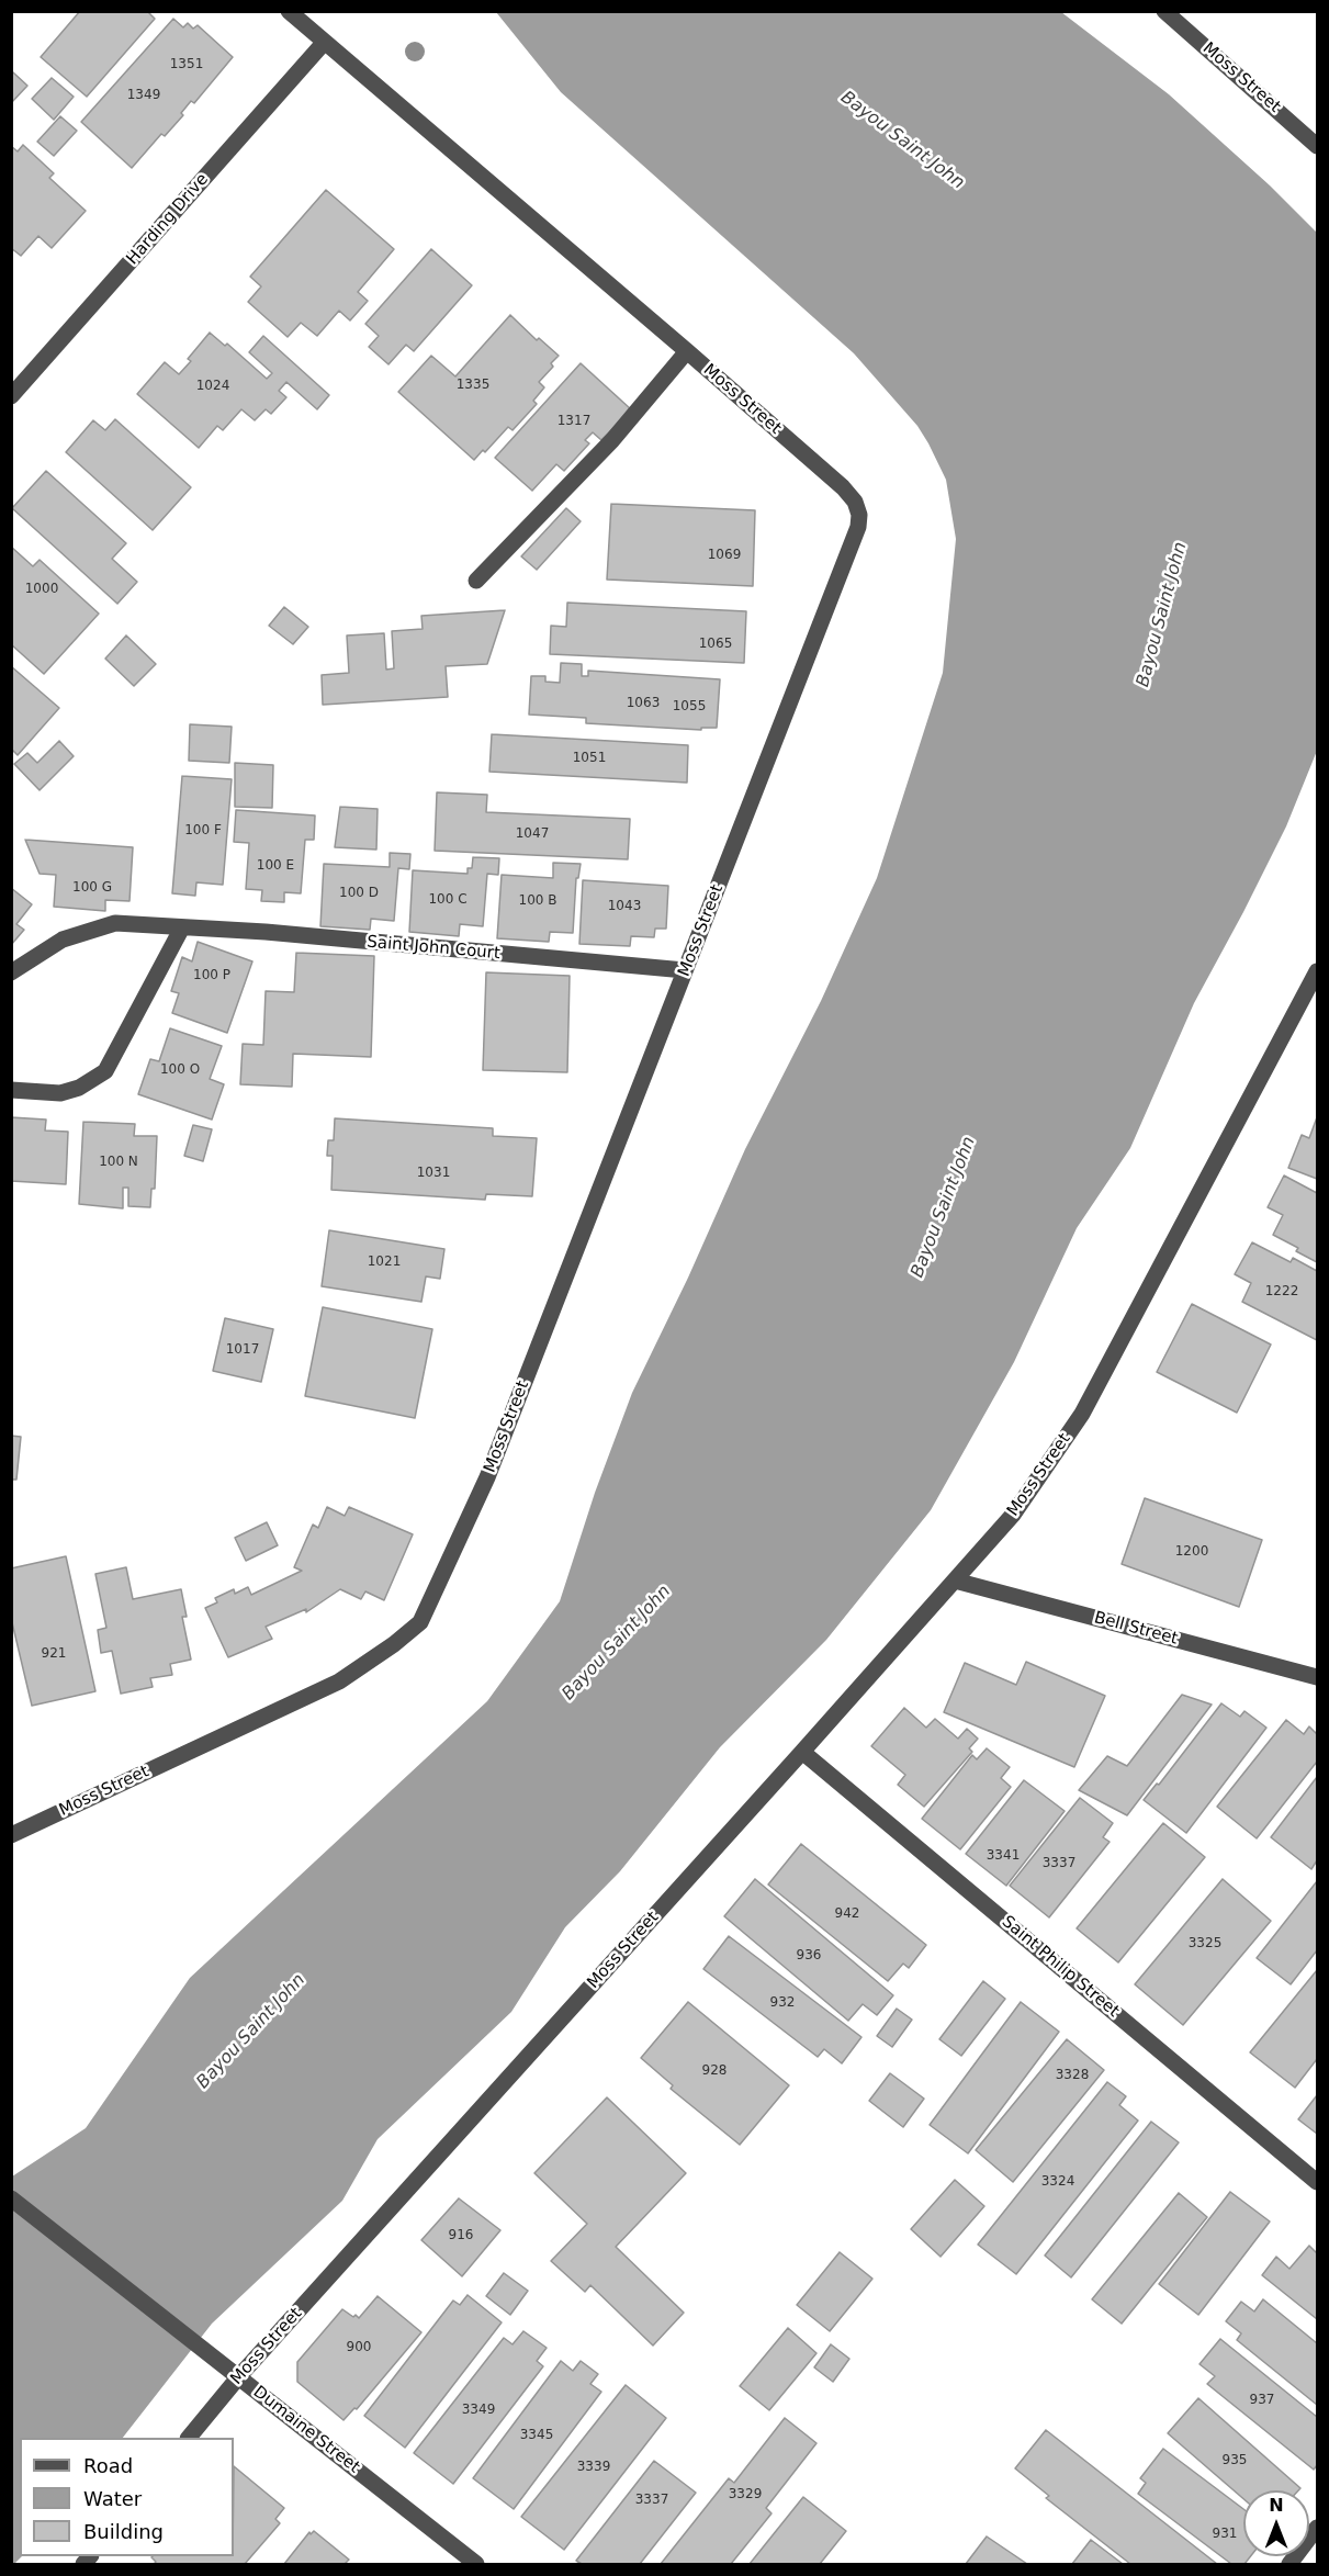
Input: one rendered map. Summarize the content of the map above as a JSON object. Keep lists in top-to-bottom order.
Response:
{
  "streets": {
    "street": [
      "Moss Street",
      "Harding Drive",
      "Saint John Court",
      "Bell Street",
      "Saint Philip Street",
      "Dumaine Street"
    ]
  },
  "crossings": [
    ["Moss Street", "Harding Drive"],
    ["Moss Street", "Saint John Court"],
    ["Moss Street", "Bell Street"],
    ["Moss Street", "Saint Philip Street"],
    ["Moss Street", "Dumaine Street"]
  ],
  "water": ["Bayou Saint John"],
  "house_numbers": [
    "1351",
    "1349",
    "1335",
    "1024",
    "1317",
    "1069",
    "1000",
    "1065",
    "1063",
    "1055",
    "1051",
    "100 F",
    "1047",
    "100 E",
    "100 G",
    "100 D",
    "100 C",
    "100 B",
    "1043",
    "100 P",
    "100 O",
    "100 N",
    "1031",
    "1021",
    "1222",
    "1017",
    "1200",
    "921",
    "3341",
    "3337",
    "942",
    "3325",
    "936",
    "932",
    "928",
    "3328",
    "3324",
    "916",
    "900",
    "937",
    "3349",
    "3345",
    "935",
    "3339",
    "3329",
    "3337",
    "931"
  ],
  "legend": ["Road", "Water", "Building"],
  "north": "top"
}
